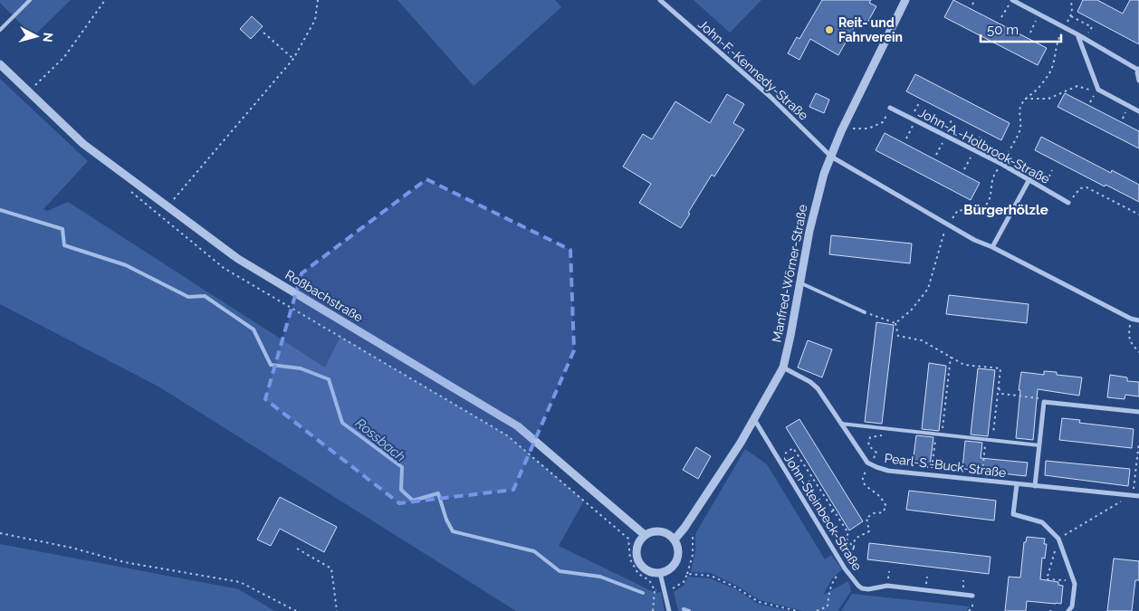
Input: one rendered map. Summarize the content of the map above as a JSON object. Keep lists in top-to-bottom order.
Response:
{
  "streets": {
    "street": [
      "John-F.-Kennedy-Straße",
      "John-A.-Holbrook-Straße",
      "Manfred-Wörner-Straße",
      "Roßbachstraße",
      "Pearl-S.-Buck-Straße",
      "John-Steinbeck-Straße"
    ]
  },
  "crossings": [
    ["John-F.-Kennedy-Straße", "Manfred-Wörner-Straße"],
    ["Manfred-Wörner-Straße", "Roßbachstraße"],
    ["Manfred-Wörner-Straße", "Pearl-S.-Buck-Straße"],
    ["Manfred-Wörner-Straße", "John-Steinbeck-Straße"]
  ],
  "districts": ["Bürgerhölzle"],
  "water": ["Rossbach"],
  "places": ["Reit- und Fahrverein"],
  "scale_bar": "50 m",
  "north": "right"
}
